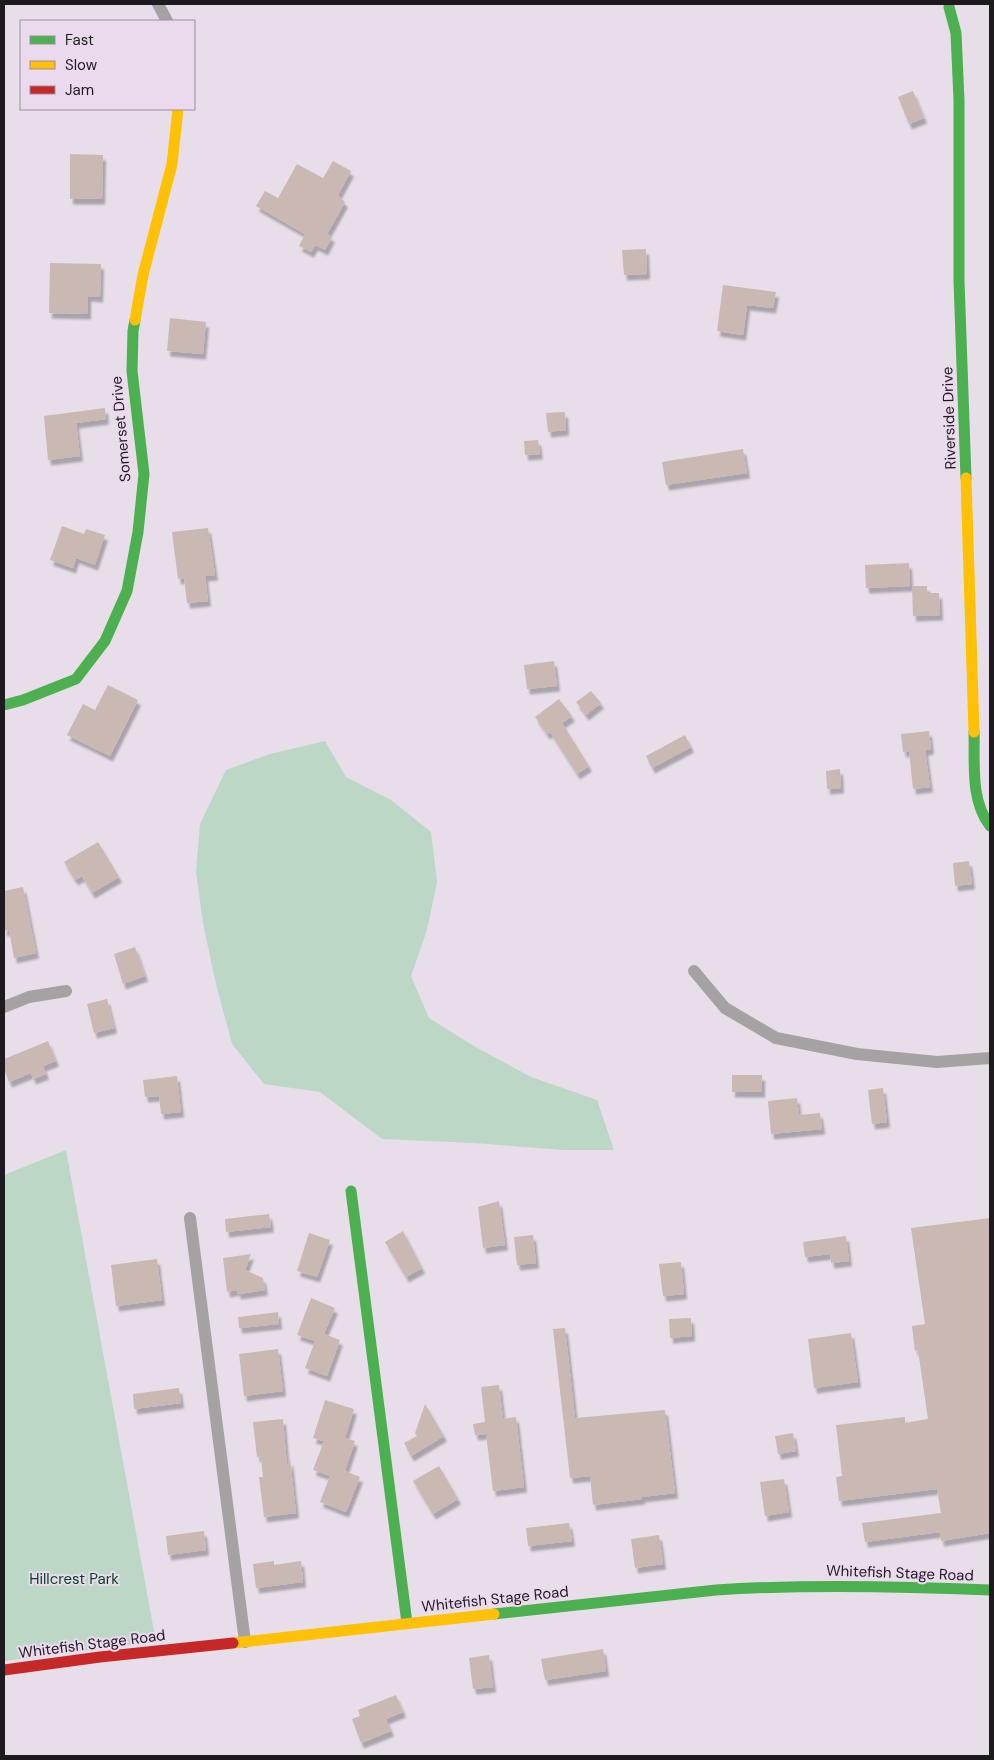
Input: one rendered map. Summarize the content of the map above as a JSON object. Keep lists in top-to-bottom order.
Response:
{
  "streets": {
    "street": ["Riverside Drive", "Somerset Drive", "Whitefish Stage Road"]
  },
  "parks": ["Hillcrest Park"],
  "legend": ["Fast", "Slow", "Jam"]
}
